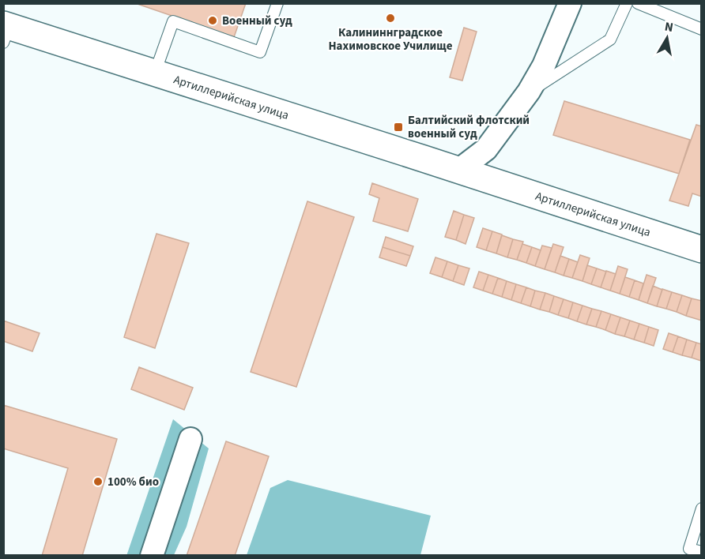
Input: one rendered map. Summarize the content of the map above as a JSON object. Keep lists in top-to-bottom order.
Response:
{
  "streets": {
    "main road": ["Артиллерийская улица"]
  },
  "places": {
    "other": ["Калининнградское Нахимовское Училище", "Военный суд", "100% био"],
    "transit": ["Балтийский флотский военный суд"]
  },
  "north": "top"
}
